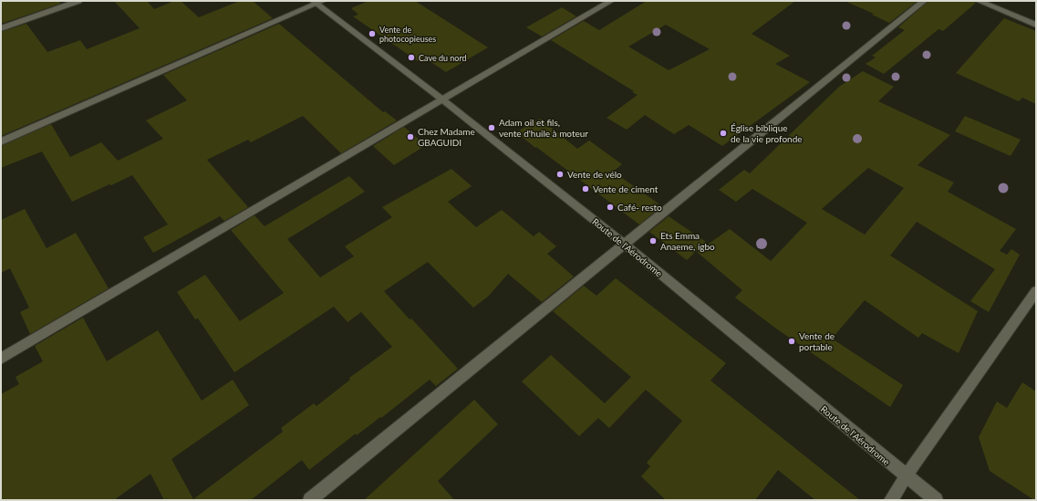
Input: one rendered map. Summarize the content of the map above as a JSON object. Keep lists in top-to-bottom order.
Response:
{
  "streets": {
    "street": ["Route de l'Aérodrome"]
  },
  "places": [
    "Vente de photocopieuses",
    "Cave du nord",
    "Adam oil et fils, vente d'huile à moteur",
    "Église biblique de la vie profonde",
    "Chez Madame GBAGUIDI",
    "Vente de vélo",
    "Vente de ciment",
    "Café- resto",
    "Ets Emma Anaeme, igbo",
    "Vente de portable"
  ]
}
